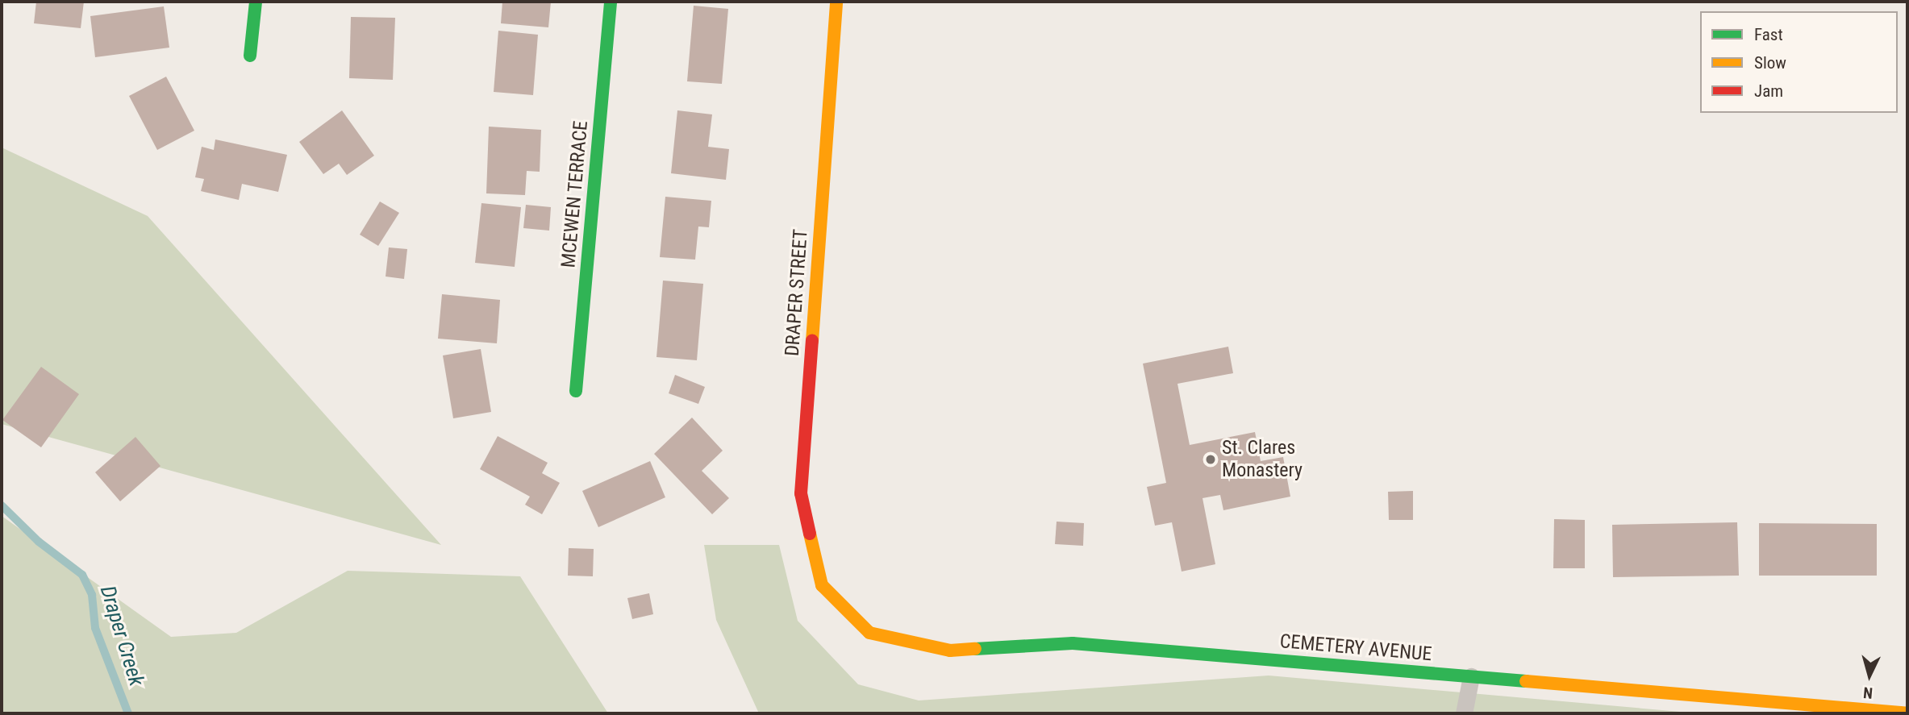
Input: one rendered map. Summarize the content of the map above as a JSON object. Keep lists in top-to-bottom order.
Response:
{
  "streets": {
    "street": ["MCEWEN TERRACE", "DRAPER STREET", "CEMETERY AVENUE"]
  },
  "crossings": [
    ["DRAPER STREET", "CEMETERY AVENUE"]
  ],
  "water": ["Draper Creek"],
  "places": ["St. Clares Monastery"],
  "legend": ["Fast", "Slow", "Jam"],
  "north": "bottom"
}
